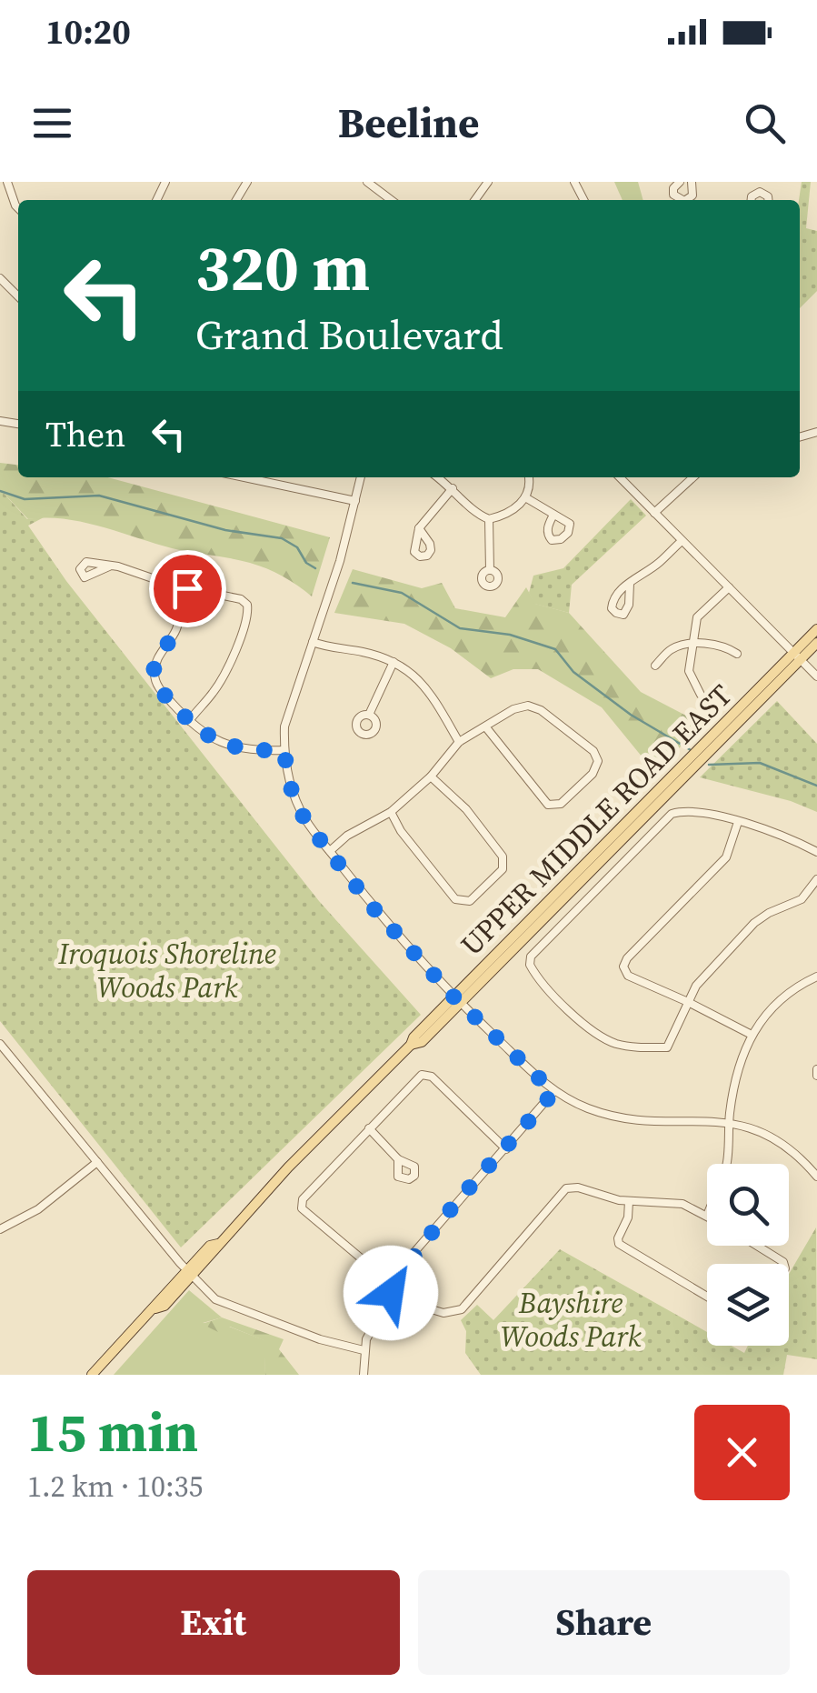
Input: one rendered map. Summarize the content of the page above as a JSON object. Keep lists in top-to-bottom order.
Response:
{
  "streets": {
    "main road": ["UPPER MIDDLE ROAD EAST"]
  },
  "parks": ["Iroquois Shoreline Woods Park", "Bayshire Woods Park"],
  "page": {
    "status": "10:20",
    "header": "Beeline",
    "turn": ["320 m", "Grand Boulevard"],
    "then": "Then",
    "heading": ["15 min", "1.2 km · 10:35"],
    "buttons": ["Exit", "Share"]
  }
}
